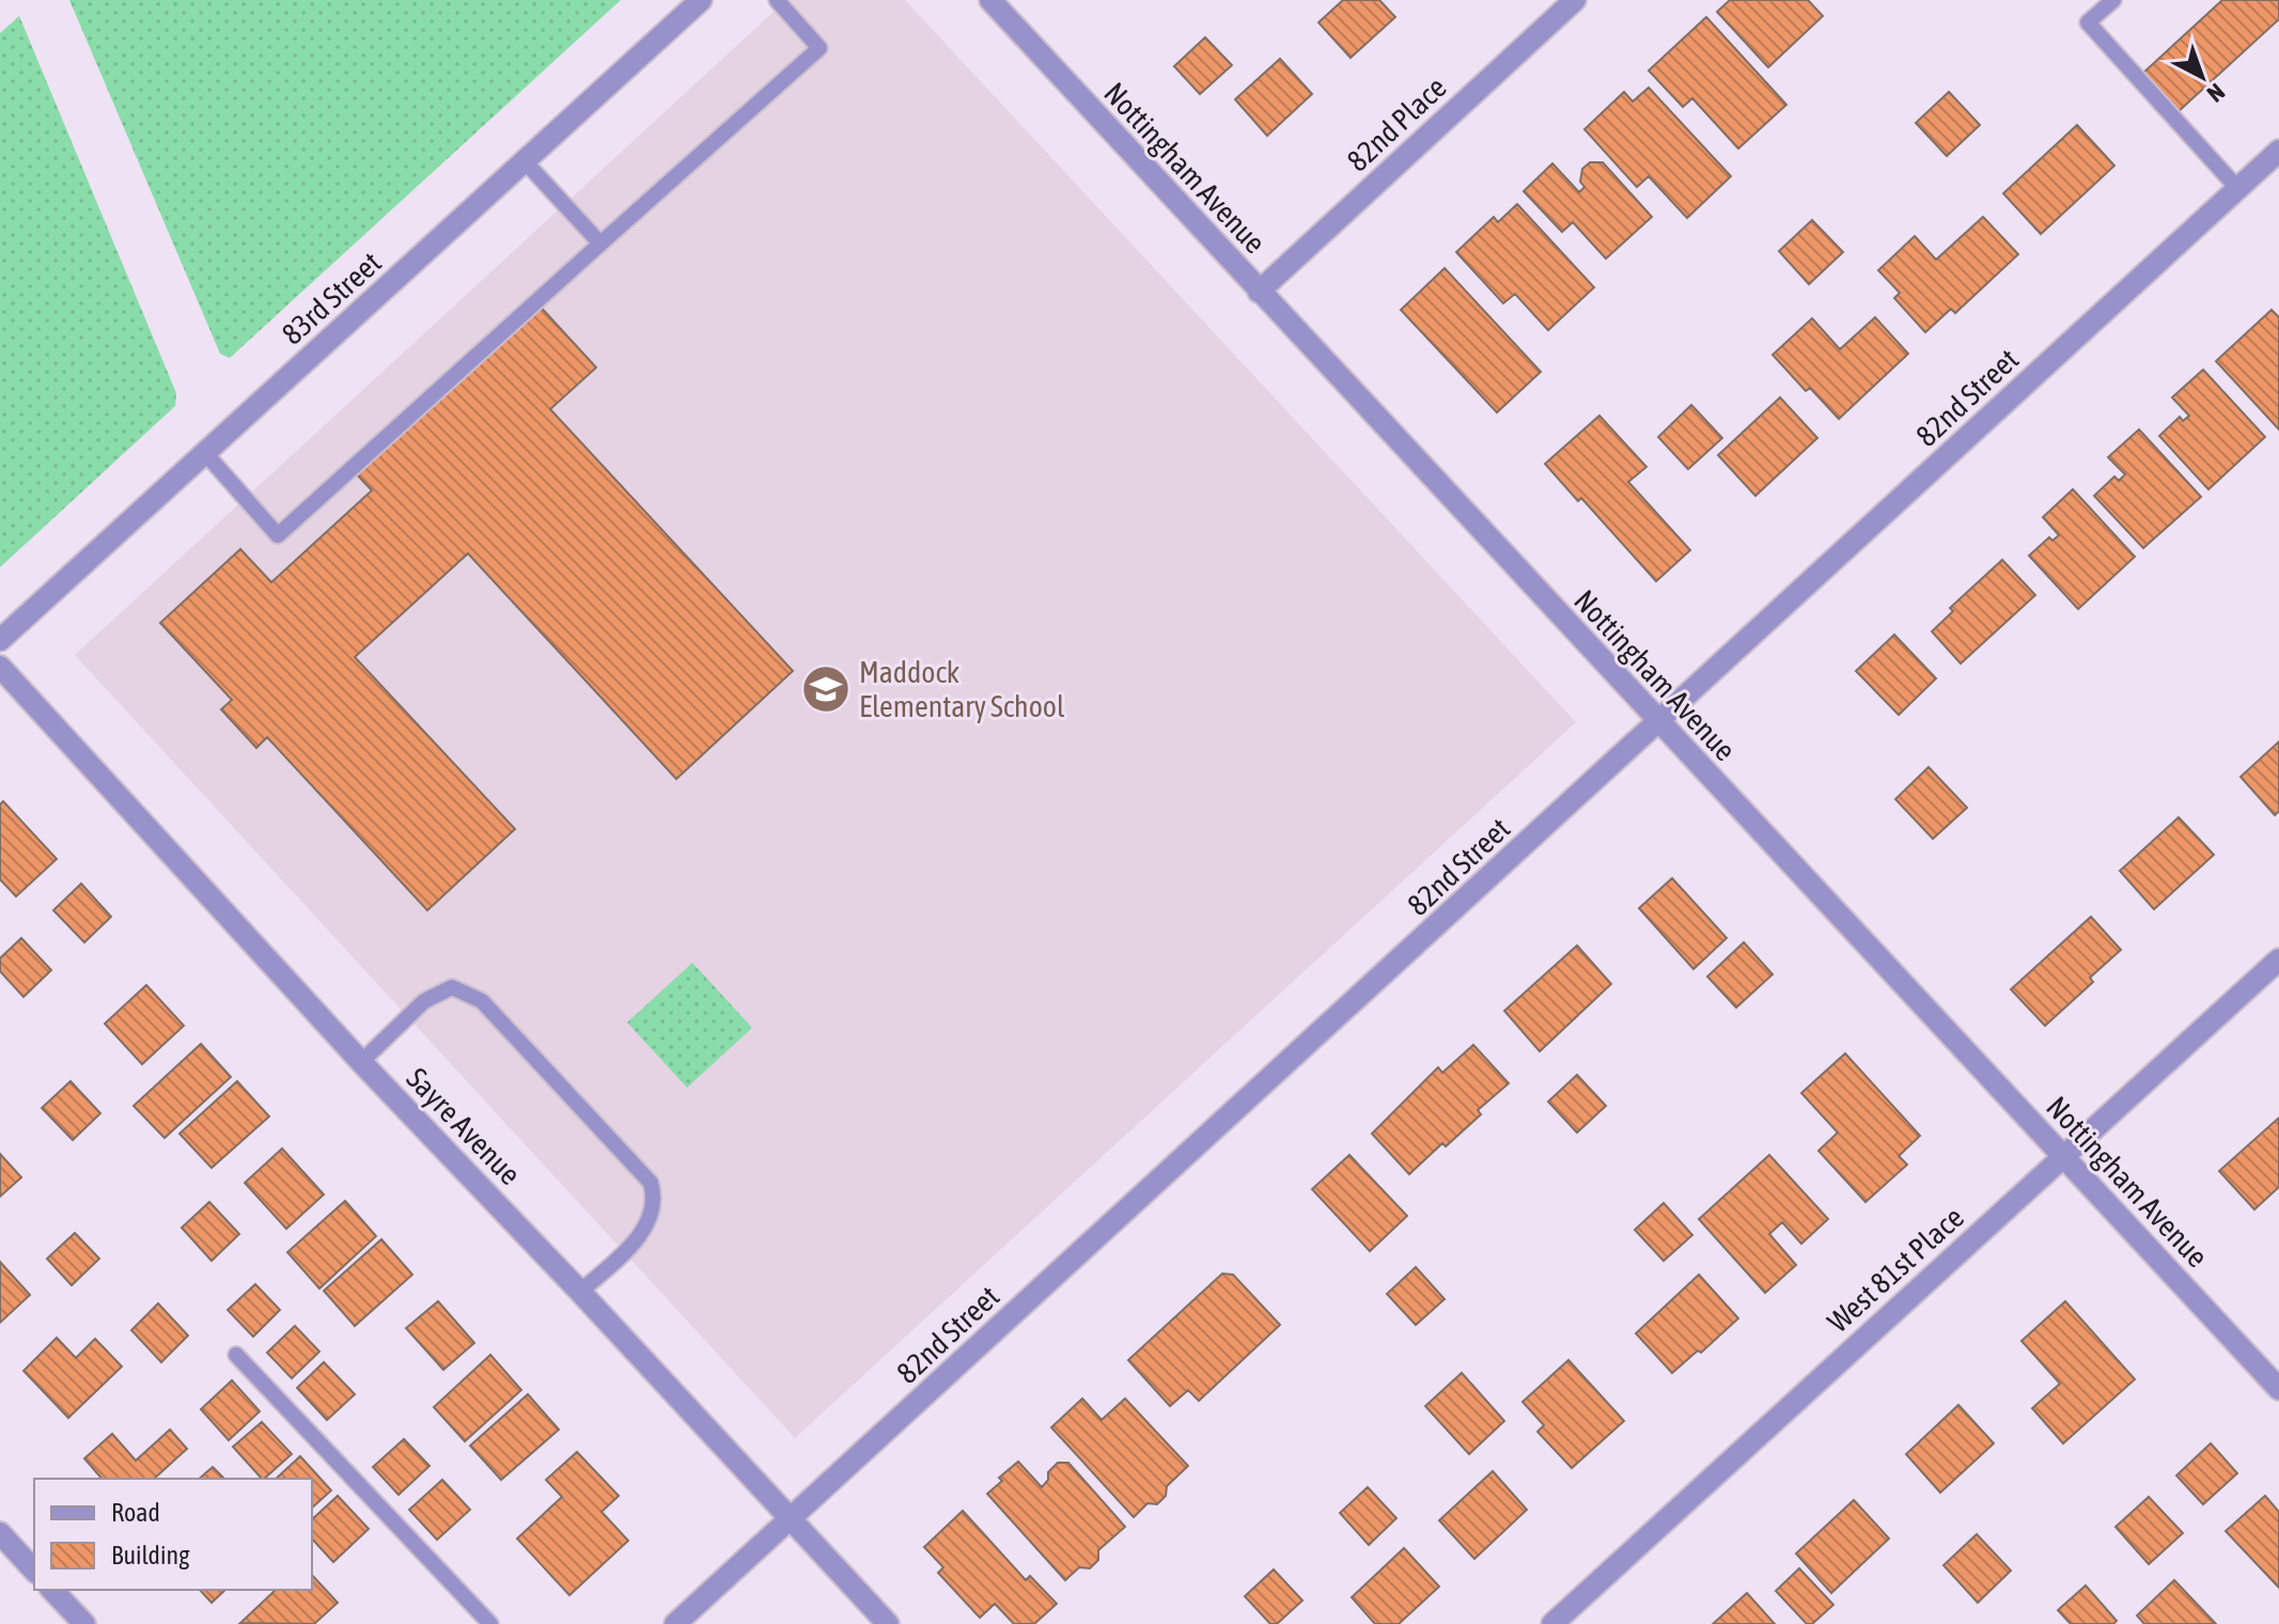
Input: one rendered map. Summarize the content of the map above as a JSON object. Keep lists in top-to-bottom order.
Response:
{
  "streets": {
    "street": [
      "82nd Place",
      "Nottingham Avenue",
      "83rd Street",
      "82nd Street",
      "Sayre Avenue",
      "West 81st Place"
    ]
  },
  "crossings": [
    ["82nd Place", "Nottingham Avenue"],
    ["Nottingham Avenue", "82nd Street"],
    ["Nottingham Avenue", "West 81st Place"],
    ["82nd Street", "Sayre Avenue"]
  ],
  "places": {
    "school or university": ["Maddock Elementary School"]
  },
  "legend": ["Road", "Building"],
  "north": "bottom right"
}
